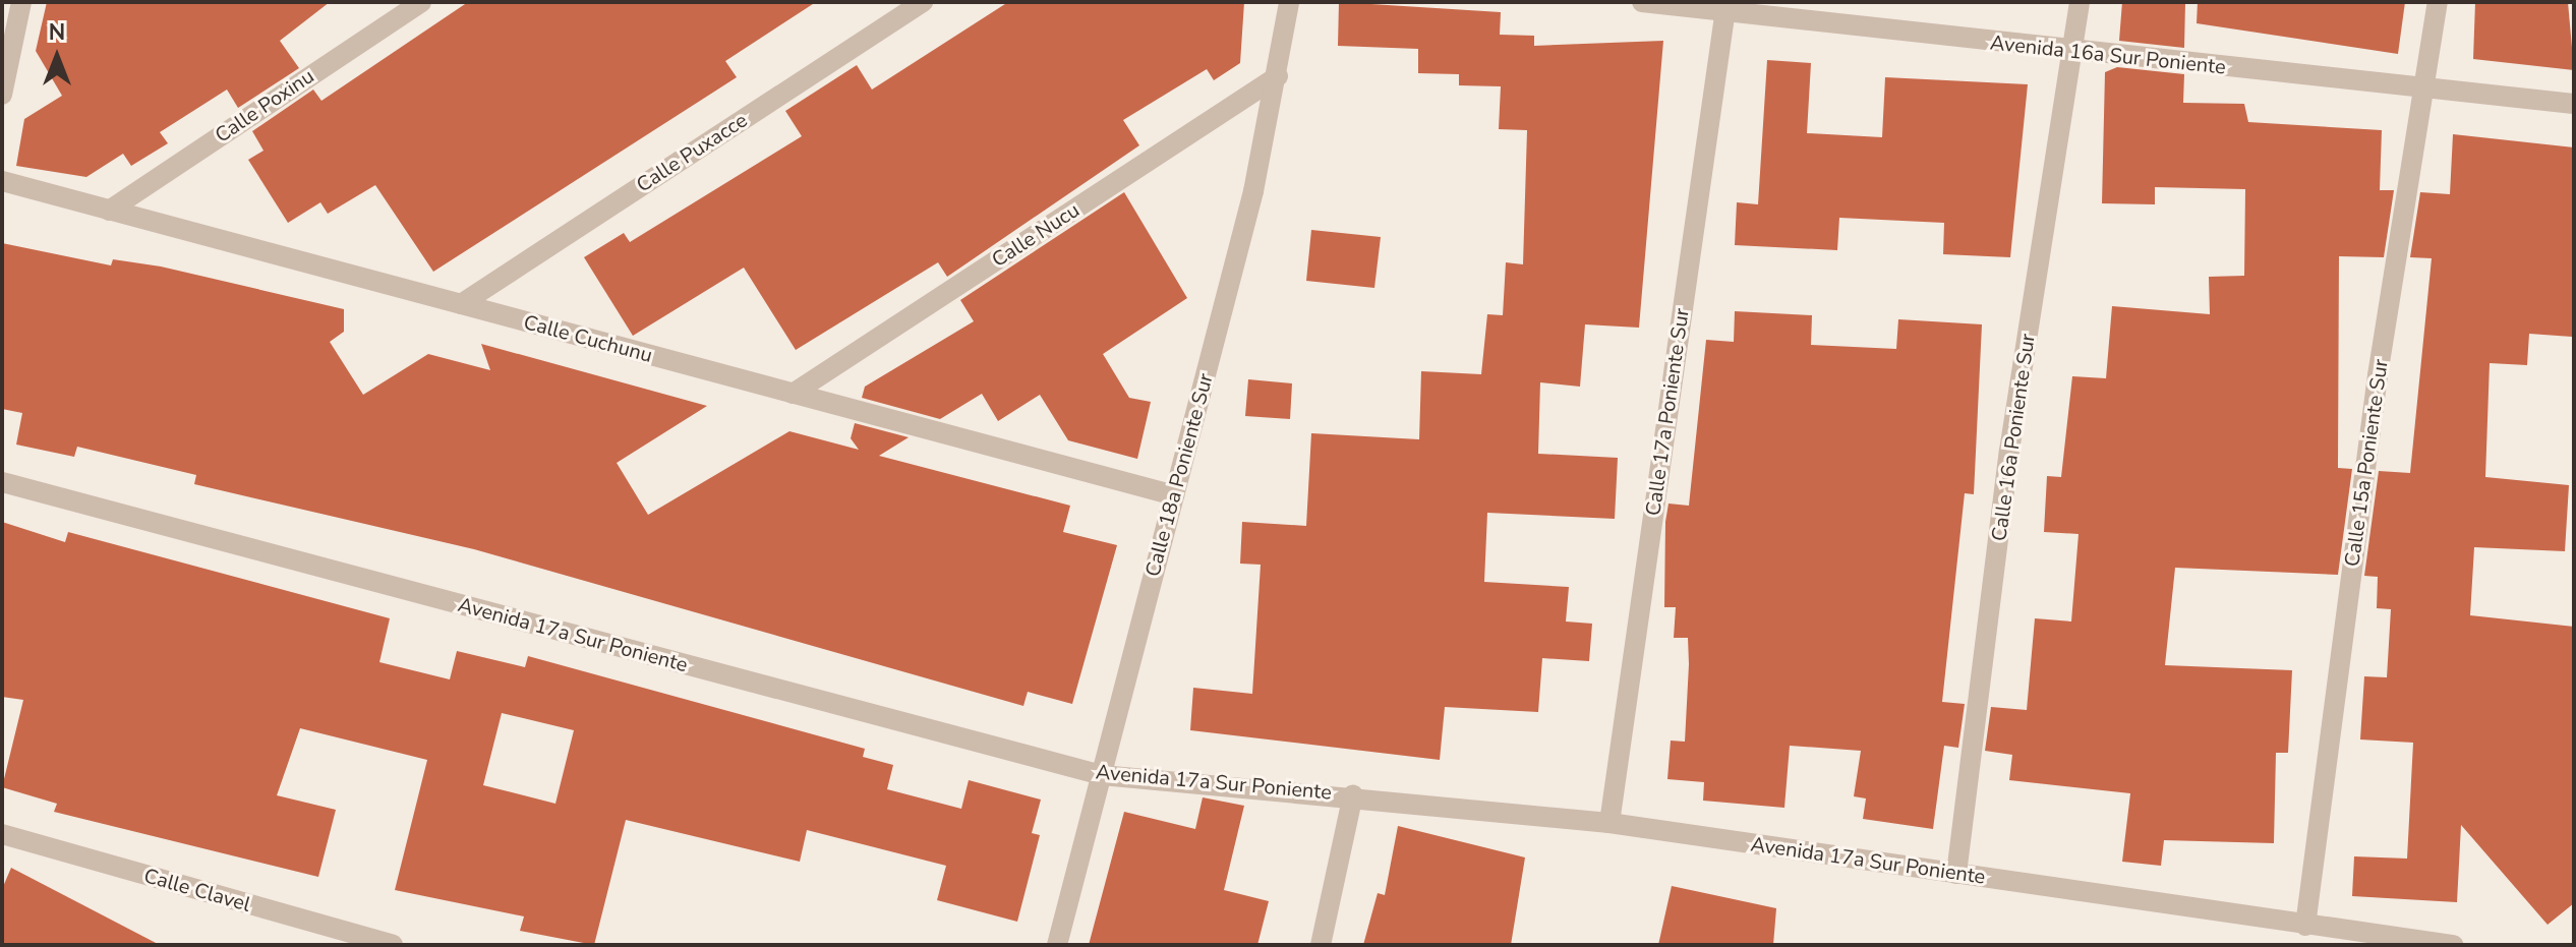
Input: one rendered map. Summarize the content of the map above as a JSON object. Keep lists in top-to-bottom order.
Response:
{
  "streets": {
    "street": [
      "Avenida 16a Sur Poniente",
      "Calle Poxinu",
      "Calle Puxacce",
      "Calle Nucu",
      "Calle Cuchunu",
      "Calle 17a Poniente Sur",
      "Calle 16a Poniente Sur",
      "Calle 15a Poniente Sur",
      "Calle 18a Poniente Sur",
      "Avenida 17a Sur Poniente",
      "Calle Clavel"
    ]
  },
  "crossings": [
    ["Avenida 16a Sur Poniente", "Calle 17a Poniente Sur"],
    ["Avenida 16a Sur Poniente", "Calle 16a Poniente Sur"],
    ["Avenida 16a Sur Poniente", "Calle 15a Poniente Sur"],
    ["Calle Poxinu", "Calle Cuchunu"],
    ["Calle Puxacce", "Calle Cuchunu"],
    ["Calle Nucu", "Calle Cuchunu"],
    ["Calle Nucu", "Calle 18a Poniente Sur"],
    ["Calle Cuchunu", "Calle 18a Poniente Sur"],
    ["Calle 17a Poniente Sur", "Avenida 17a Sur Poniente"],
    ["Calle 16a Poniente Sur", "Avenida 17a Sur Poniente"],
    ["Calle 15a Poniente Sur", "Avenida 17a Sur Poniente"],
    ["Calle 18a Poniente Sur", "Avenida 17a Sur Poniente"]
  ],
  "north": "top"
}
